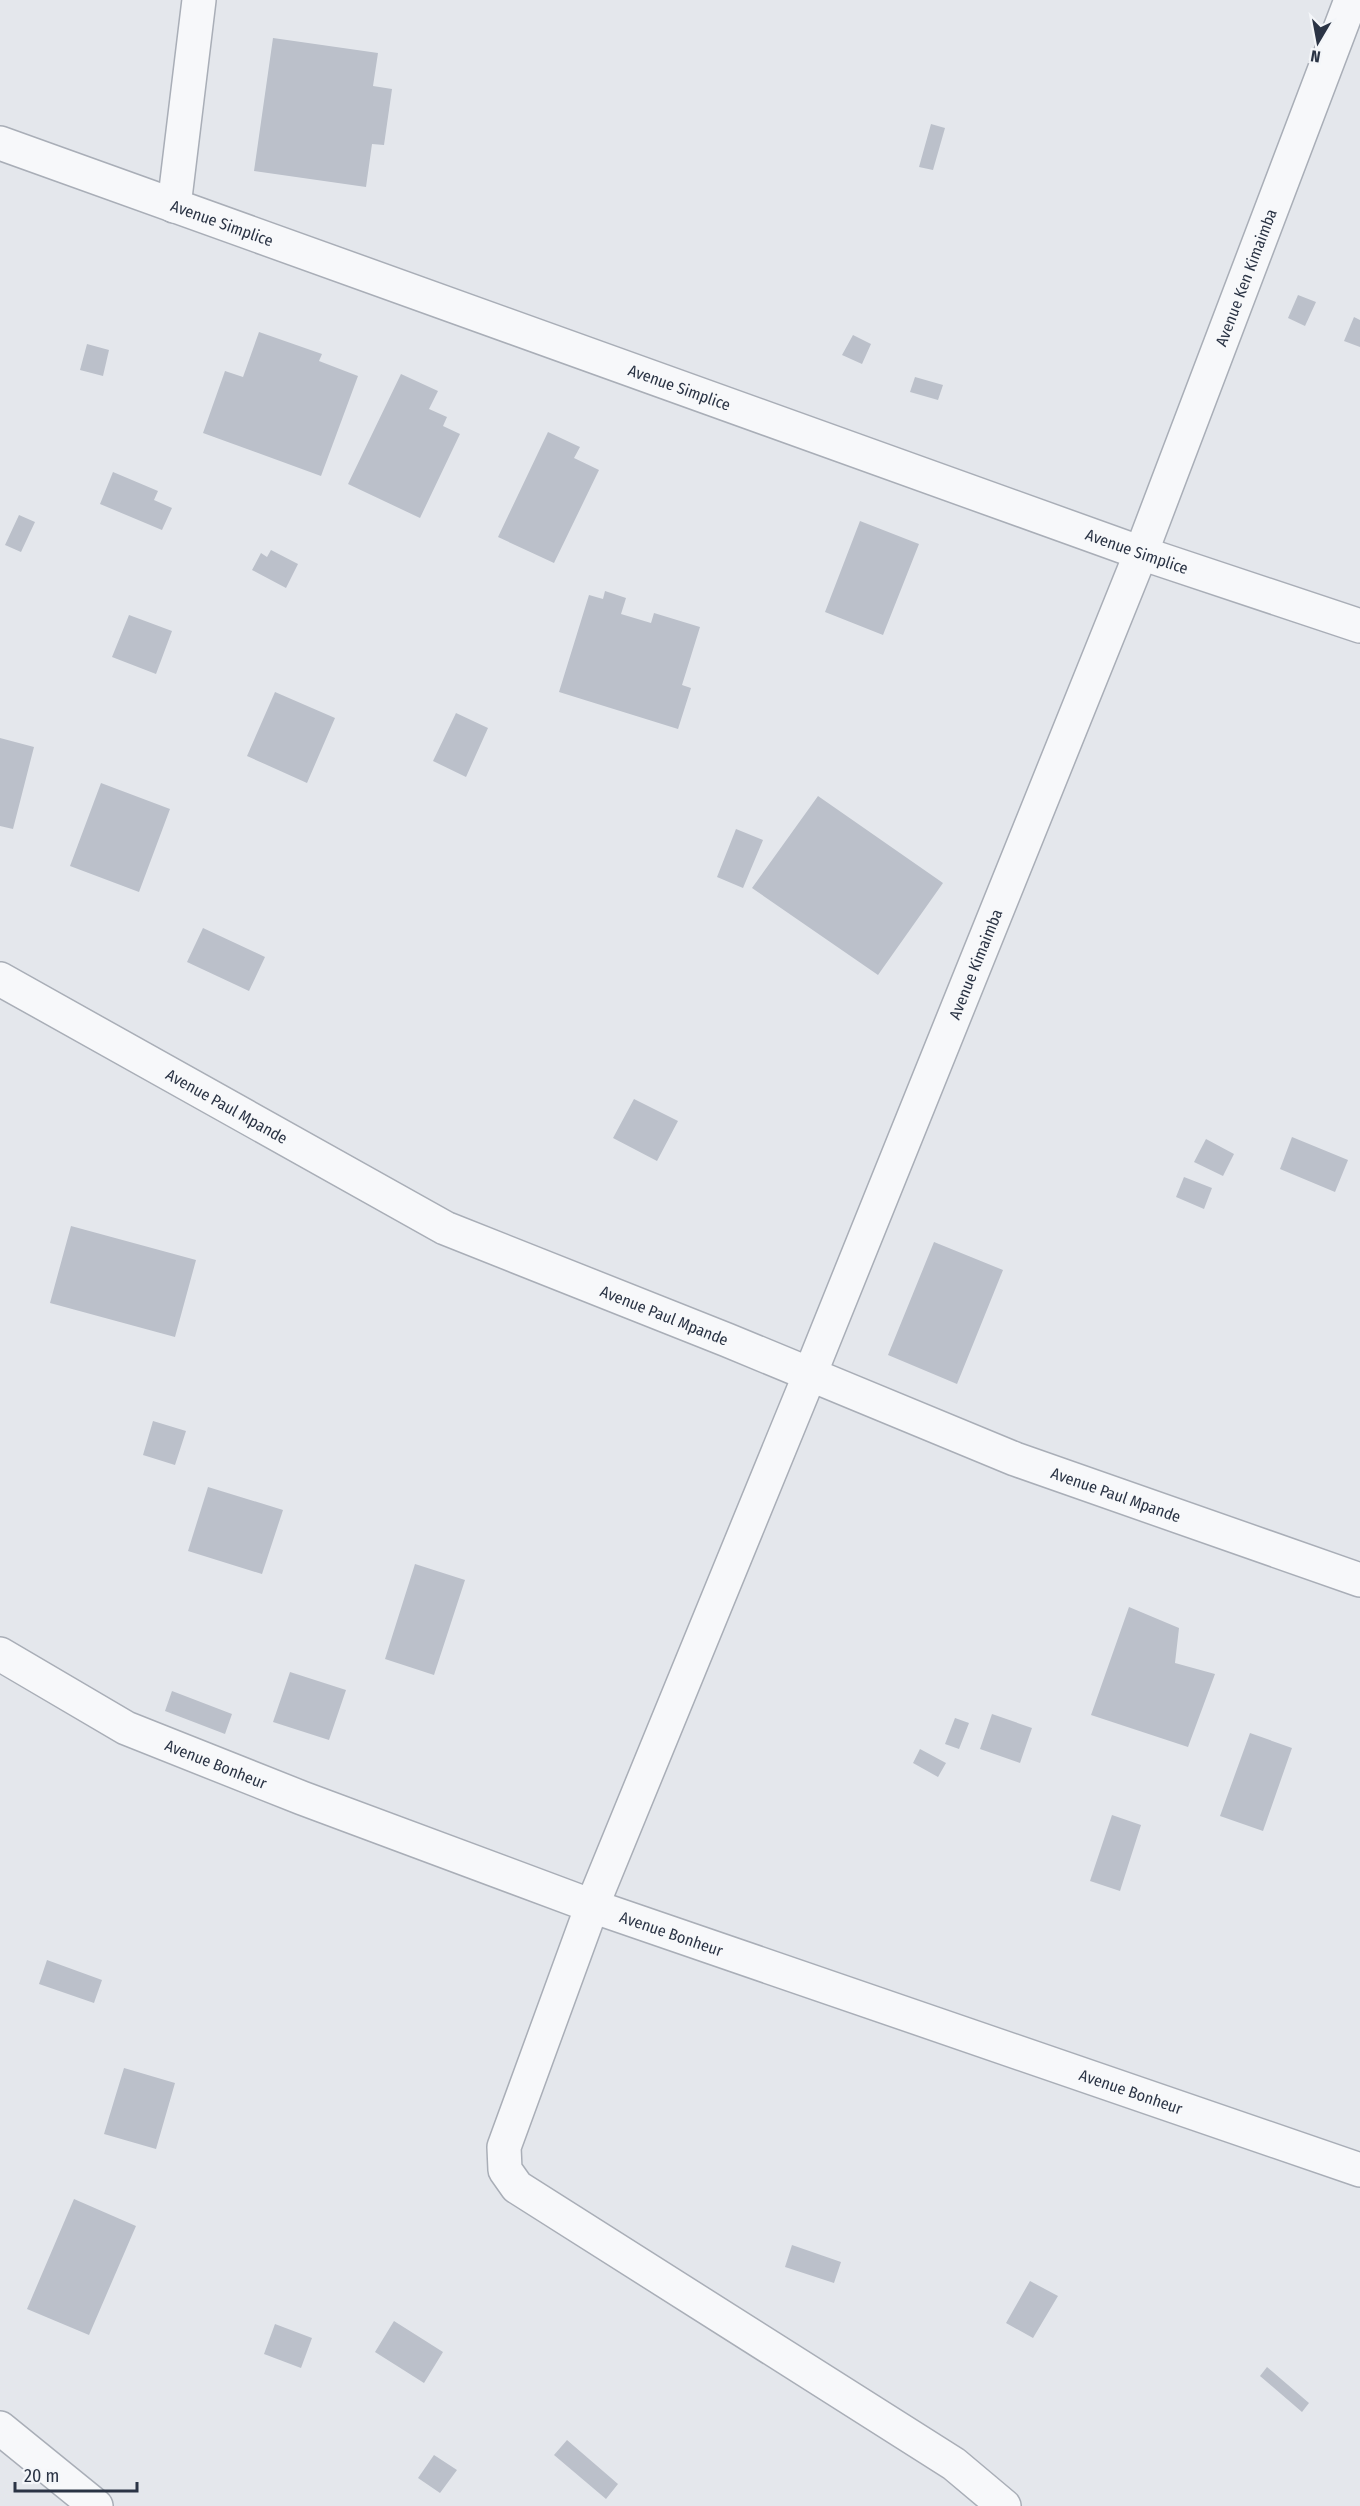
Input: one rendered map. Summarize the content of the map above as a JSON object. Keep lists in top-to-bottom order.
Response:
{
  "streets": {
    "street": [
      "Avenue Simplice",
      "Avenue Ken Kimaimba",
      "Avenue Kimaimba",
      "Avenue Paul Mpande",
      "Avenue Bonheur"
    ]
  },
  "crossings": [
    ["Avenue Simplice", "Avenue Ken Kimaimba"],
    ["Avenue Simplice", "Avenue Kimaimba"],
    ["Avenue Ken Kimaimba", "Avenue Kimaimba"],
    ["Avenue Kimaimba", "Avenue Paul Mpande"],
    ["Avenue Kimaimba", "Avenue Bonheur"]
  ],
  "scale_bar": "20 m",
  "north": "bottom"
}
